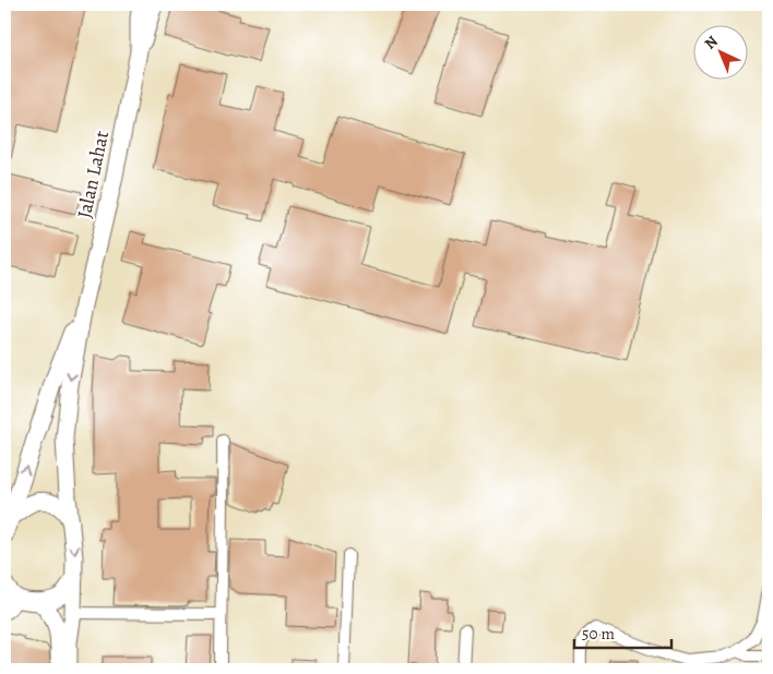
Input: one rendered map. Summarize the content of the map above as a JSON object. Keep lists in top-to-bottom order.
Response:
{
  "streets": {
    "main road": ["Jalan Lahat"]
  },
  "scale_bar": "50 m",
  "north": "top left"
}
